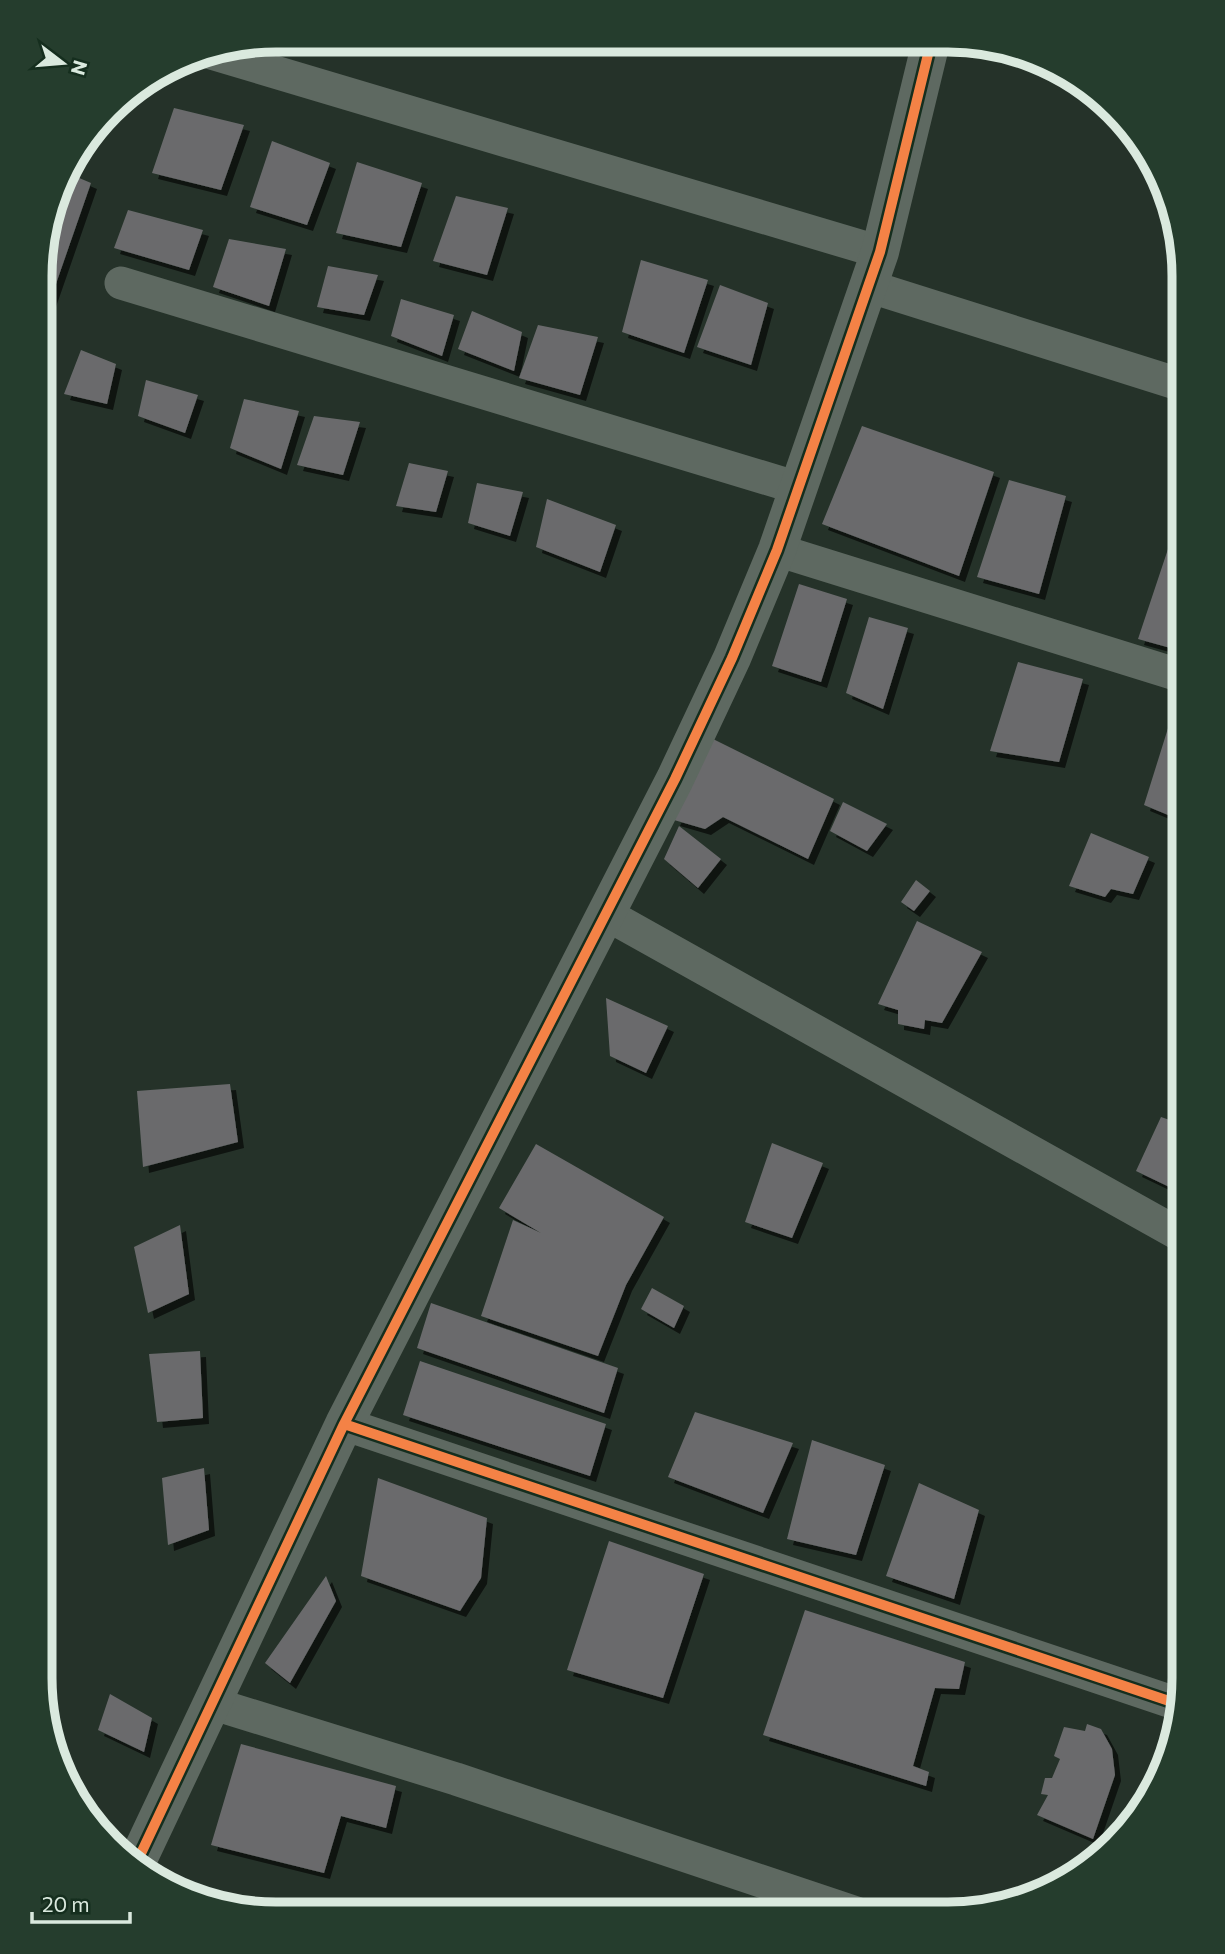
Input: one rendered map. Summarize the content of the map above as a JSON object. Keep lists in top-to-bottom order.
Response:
{
  "scale_bar": "20 m",
  "north": "right"
}
